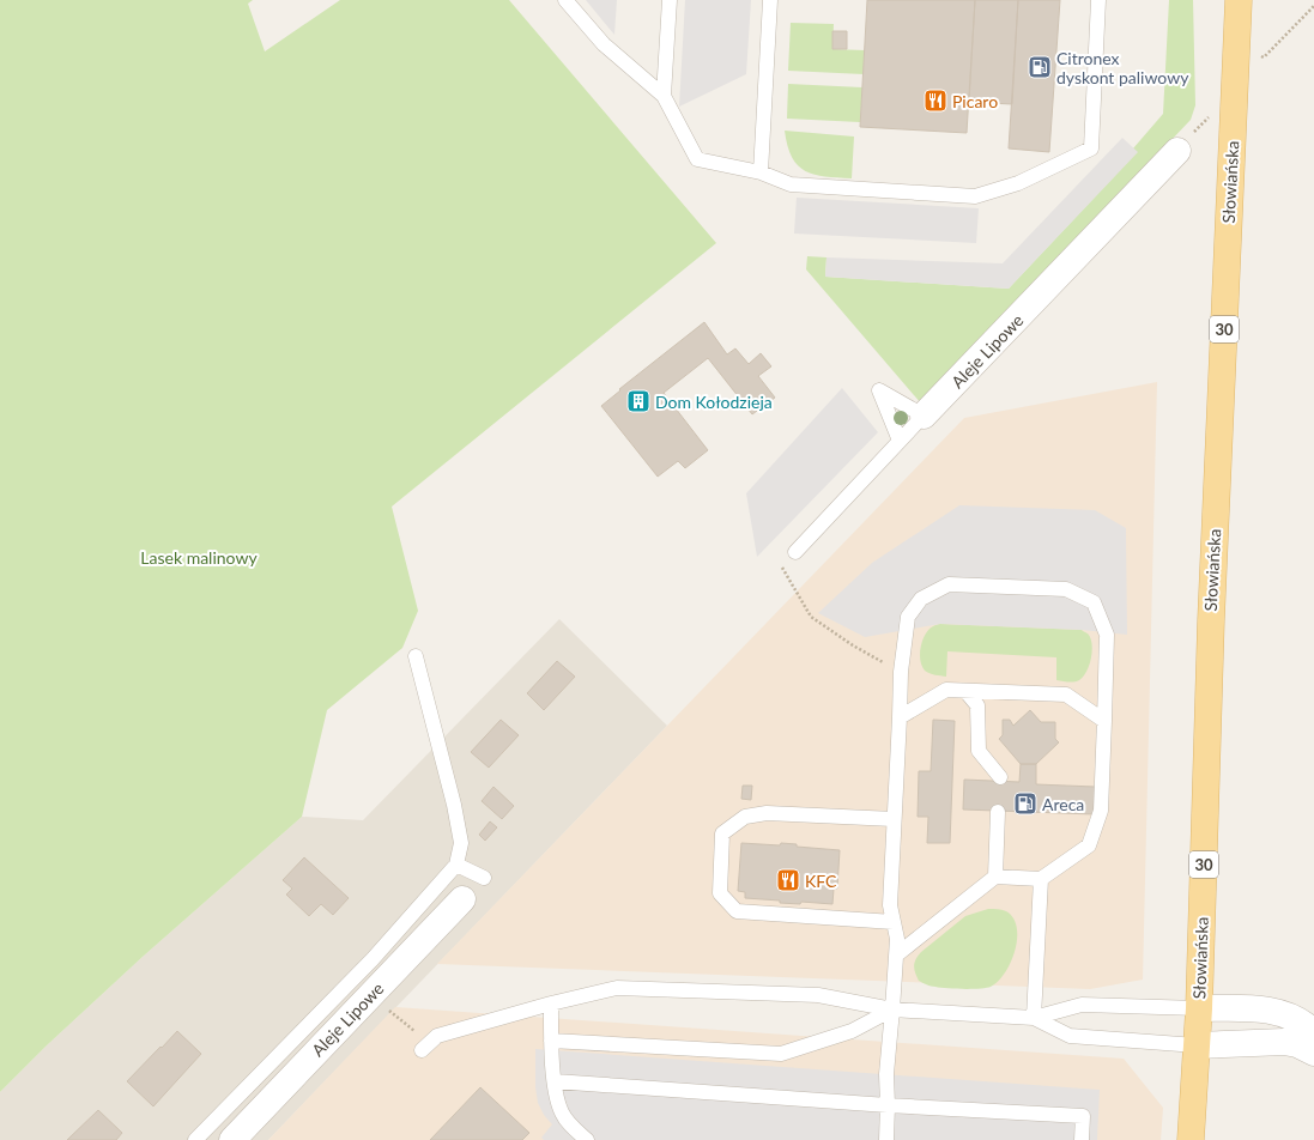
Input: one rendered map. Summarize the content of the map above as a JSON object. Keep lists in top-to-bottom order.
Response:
{
  "streets": {
    "main road": ["Słowiańska", "30"],
    "street": ["Aleje Lipowe"]
  },
  "parks": ["Lasek malinowy"],
  "places": {
    "fuel station": ["Citronex dyskont paliwowy", "Areca"],
    "restaurant": ["Picaro", "KFC"],
    "building": ["Dom Kołodzieja"]
  }
}
